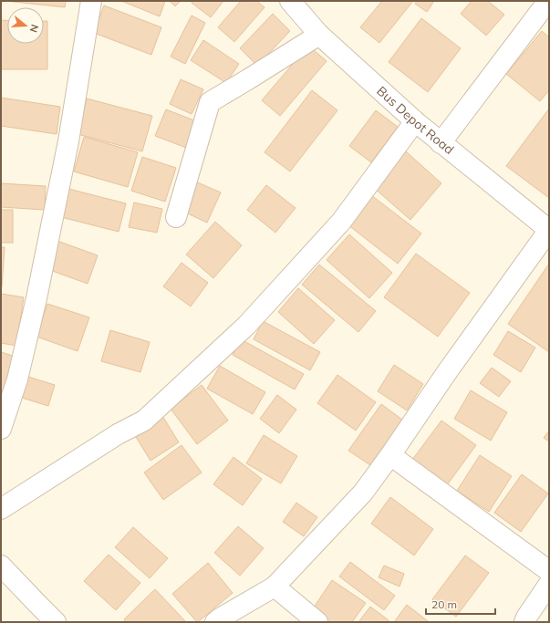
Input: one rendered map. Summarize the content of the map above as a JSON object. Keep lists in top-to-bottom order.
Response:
{
  "streets": {
    "street": ["Bus Depot Road"]
  },
  "scale_bar": "20 m",
  "north": "right"
}
